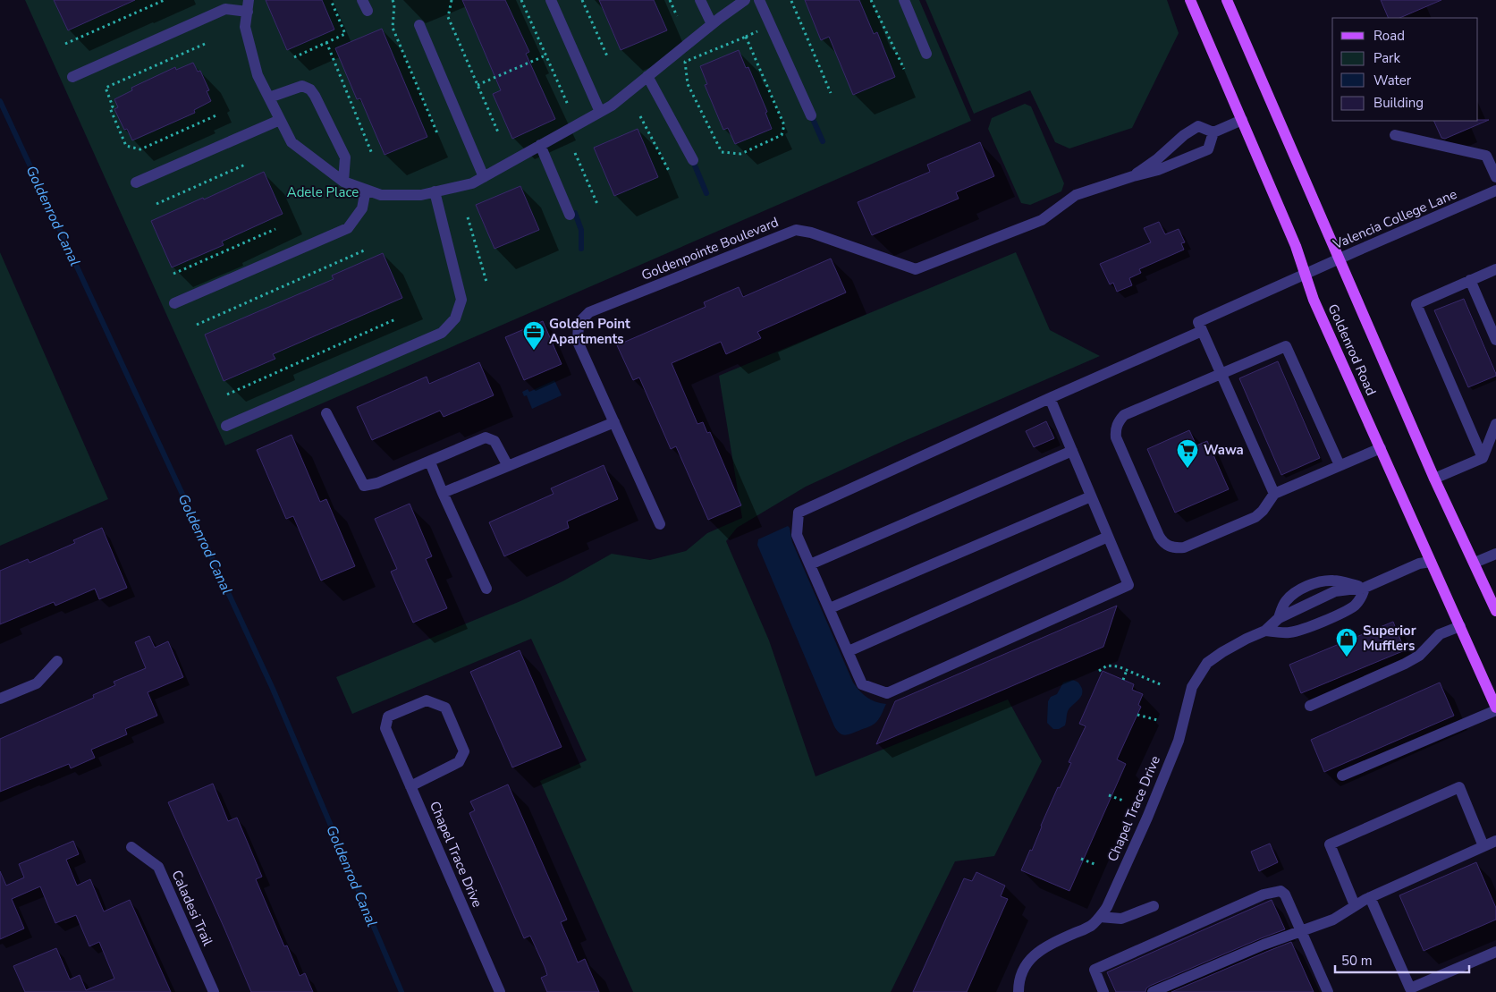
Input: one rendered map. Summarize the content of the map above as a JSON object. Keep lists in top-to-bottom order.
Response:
{
  "streets": {
    "main road": ["Goldenrod Road"],
    "street": [
      "Valencia College Lane",
      "Goldenpointe Boulevard",
      "Chapel Trace Drive",
      "Caladesi Trail"
    ]
  },
  "crossings": [
    ["Valencia College Lane", "Goldenrod Road"],
    ["Goldenrod Road", "Chapel Trace Drive"]
  ],
  "water": ["Goldenrod Canal"],
  "parks": ["Adele Place"],
  "places": {
    "office": ["Golden Point Apartments"],
    "supermarket": ["Wawa"],
    "shop": ["Superior Mufflers"]
  },
  "legend": [
    "Road",
    "Park",
    "Water",
    "Building"
  ],
  "scale_bar": "50 m"
}
